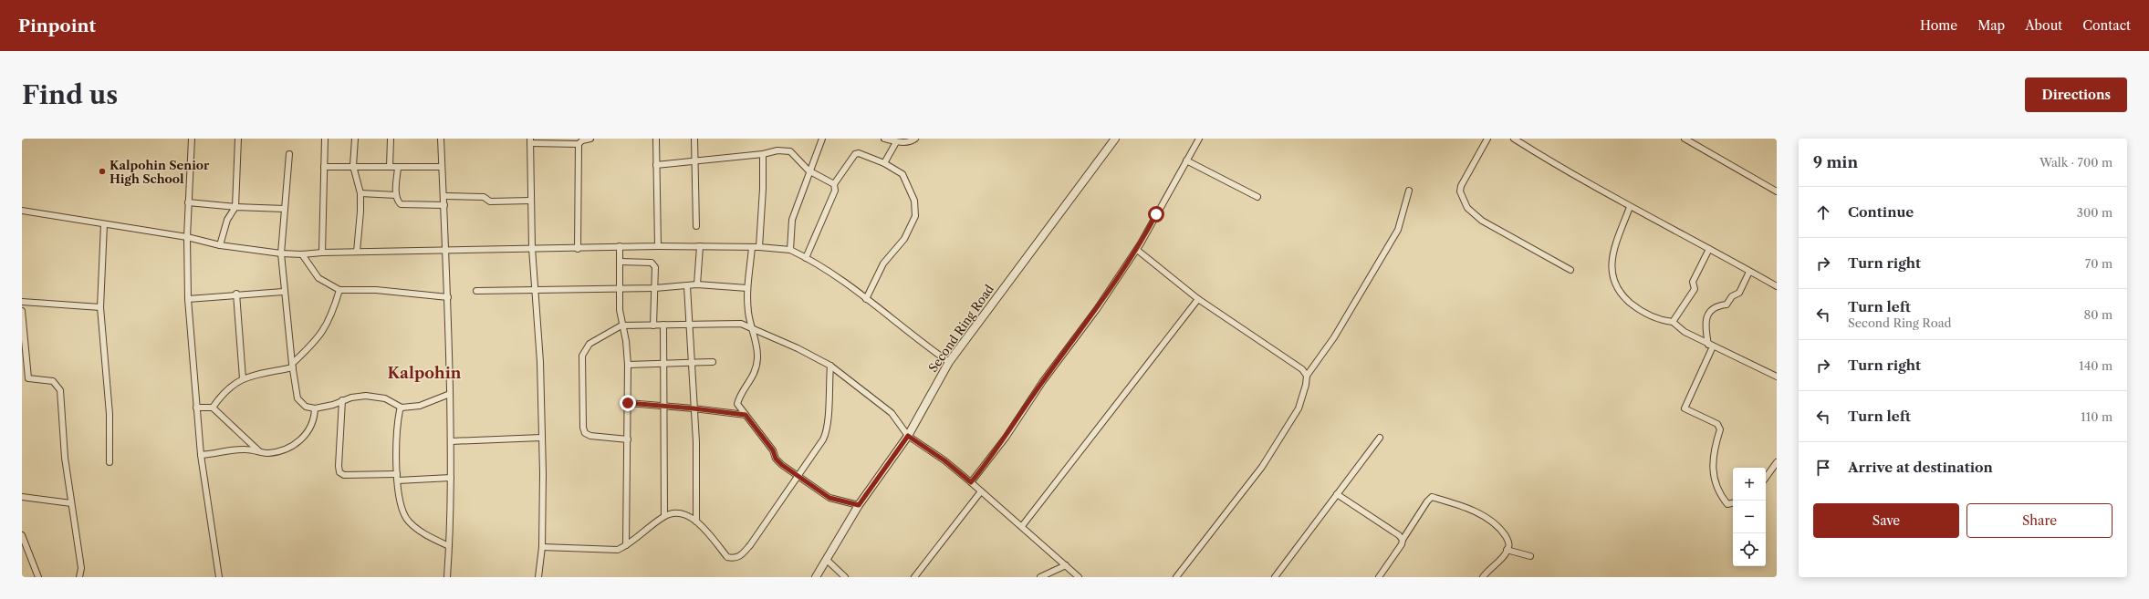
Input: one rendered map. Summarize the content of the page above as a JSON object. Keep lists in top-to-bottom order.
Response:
{
  "streets": {
    "street": ["Second Ring Road"]
  },
  "districts": ["Kalpohin"],
  "places": ["Kalpohin Senior High School"],
  "page": {
    "header": "Pinpoint",
    "nav": [
      "Home",
      "Map",
      "About",
      "Contact"
    ],
    "buttons": [
      "Directions",
      ["Save", "Share"]
    ],
    "title": "Find us",
    "heading": ["9 min", "Walk · 700 m"],
    "list": [
      ["Continue", "300 m"],
      ["Turn right", "70 m"],
      ["Turn left", "Second Ring Road", "80 m"],
      ["Turn right", "140 m"],
      ["Turn left", "110 m"],
      "Arrive at destination"
    ],
    "map_buttons": ["+", "−"]
  }
}
